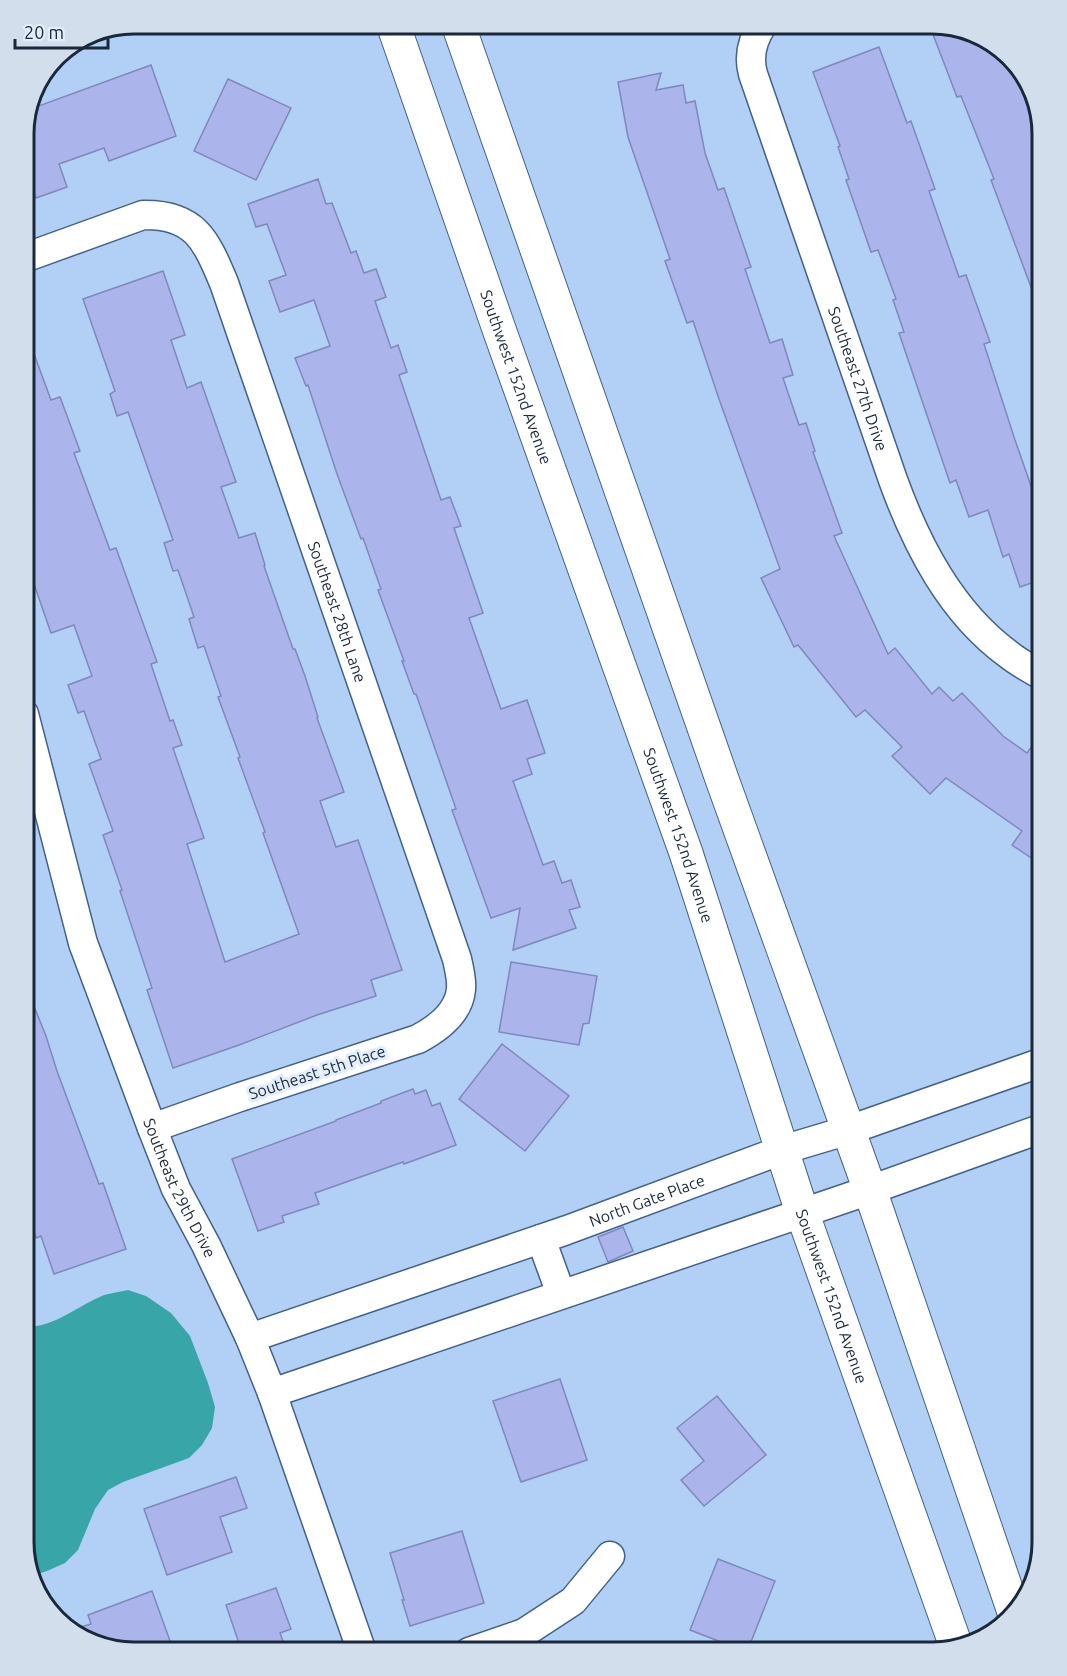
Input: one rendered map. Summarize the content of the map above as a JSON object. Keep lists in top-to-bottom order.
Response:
{
  "streets": {
    "street": [
      "Southwest 152nd Avenue",
      "Southeast 27th Drive",
      "Southeast 28th Lane",
      "Southeast 5th Place",
      "Southeast 29th Drive",
      "North Gate Place"
    ]
  },
  "crossings": [
    ["Southwest 152nd Avenue", "North Gate Place"],
    ["Southeast 28th Lane", "Southeast 5th Place"],
    ["Southeast 5th Place", "Southeast 29th Drive"],
    ["Southeast 29th Drive", "North Gate Place"]
  ],
  "scale_bar": "20 m"
}
